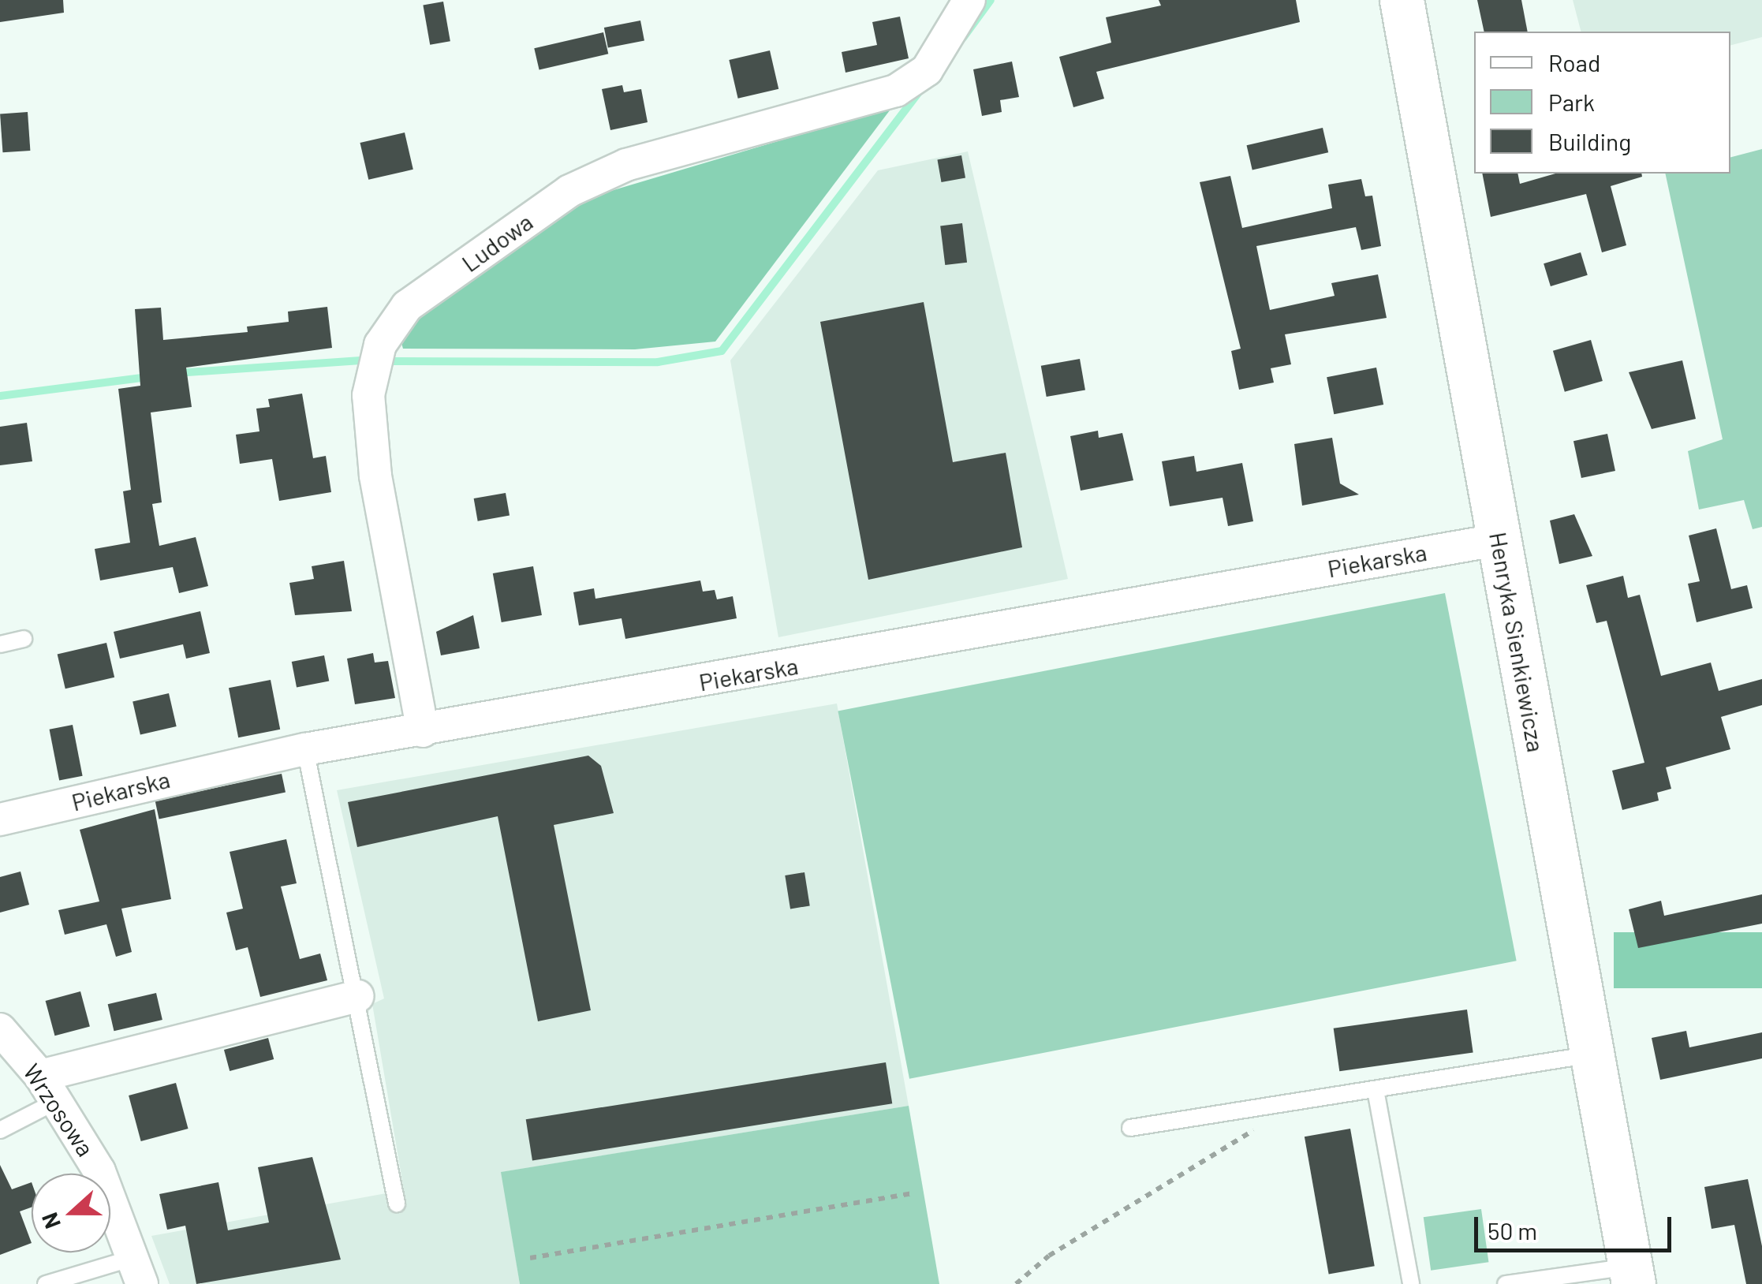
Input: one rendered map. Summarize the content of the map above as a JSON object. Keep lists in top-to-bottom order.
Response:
{
  "streets": {
    "main road": ["Henryka Sienkiewicza"],
    "street": ["Ludowa", "Piekarska", "Wrzosowa"]
  },
  "crossings": [
    ["Ludowa", "Piekarska"],
    ["Piekarska", "Henryka Sienkiewicza"]
  ],
  "legend": ["Road", "Park", "Building"],
  "scale_bar": "50 m",
  "north": "left"
}
